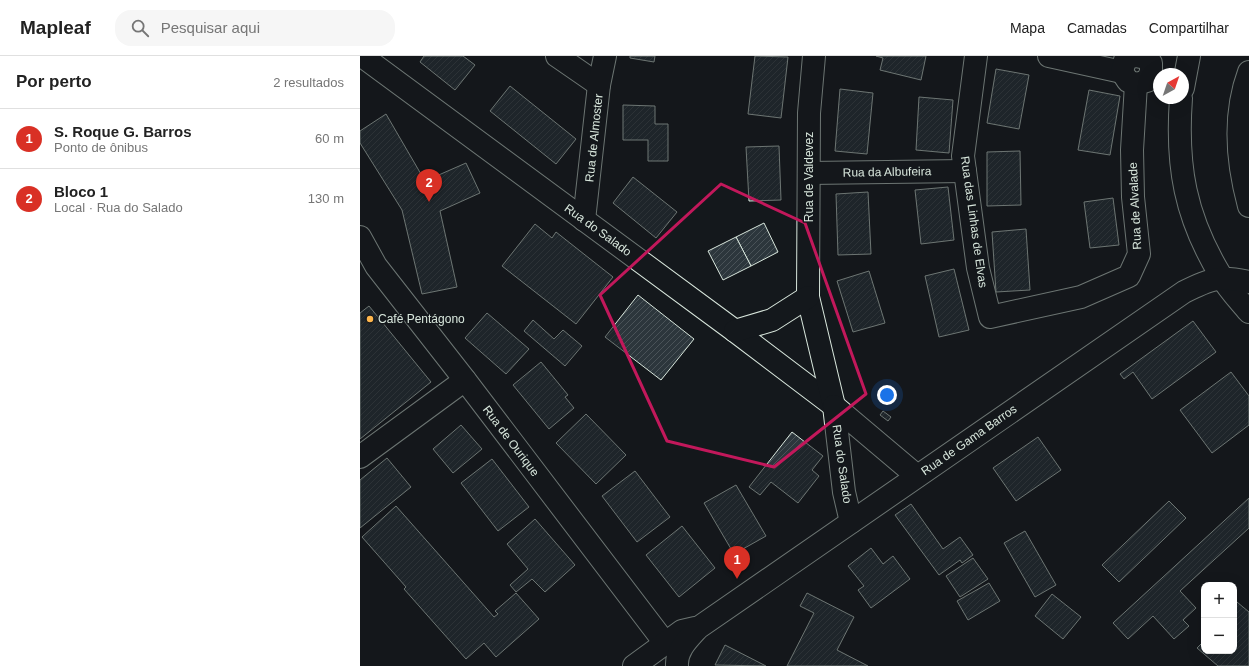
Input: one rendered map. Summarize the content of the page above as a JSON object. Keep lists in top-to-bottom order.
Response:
{
  "streets": {
    "street": [
      "Rua de Almoster",
      "Rua da Albufeira",
      "Rua de Valdevez",
      "Rua de Alvalade",
      "Rua das Linhas de Elvas",
      "Rua do Salado",
      "Rua de Gama Barros",
      "Rua de Ourique"
    ]
  },
  "crossings": [
    ["Rua de Almoster", "Rua do Salado"],
    ["Rua da Albufeira", "Rua de Valdevez"],
    ["Rua da Albufeira", "Rua das Linhas de Elvas"],
    ["Rua de Valdevez", "Rua do Salado"],
    ["Rua de Alvalade", "Rua das Linhas de Elvas"],
    ["Rua do Salado", "Rua de Gama Barros"],
    ["Rua de Gama Barros", "Rua de Ourique"]
  ],
  "places": ["Café Pentágono"],
  "north": "top right",
  "page": {
    "header": "Mapleaf",
    "search": "Pesquisar aqui",
    "nav": ["Mapa", "Camadas", "Compartilhar"],
    "heading": ["Por perto", "2 resultados"],
    "list": [
      {
        "mark": "1",
        "name": "S. Roque G. Barros",
        "note": "Ponto de ônibus",
        "value": "60 m"
      },
      {
        "mark": "2",
        "name": "Bloco 1",
        "note": "Local · Rua do Salado",
        "value": "130 m"
      }
    ],
    "pins": ["2", "1"],
    "map_buttons": ["+", "−"]
  }
}
